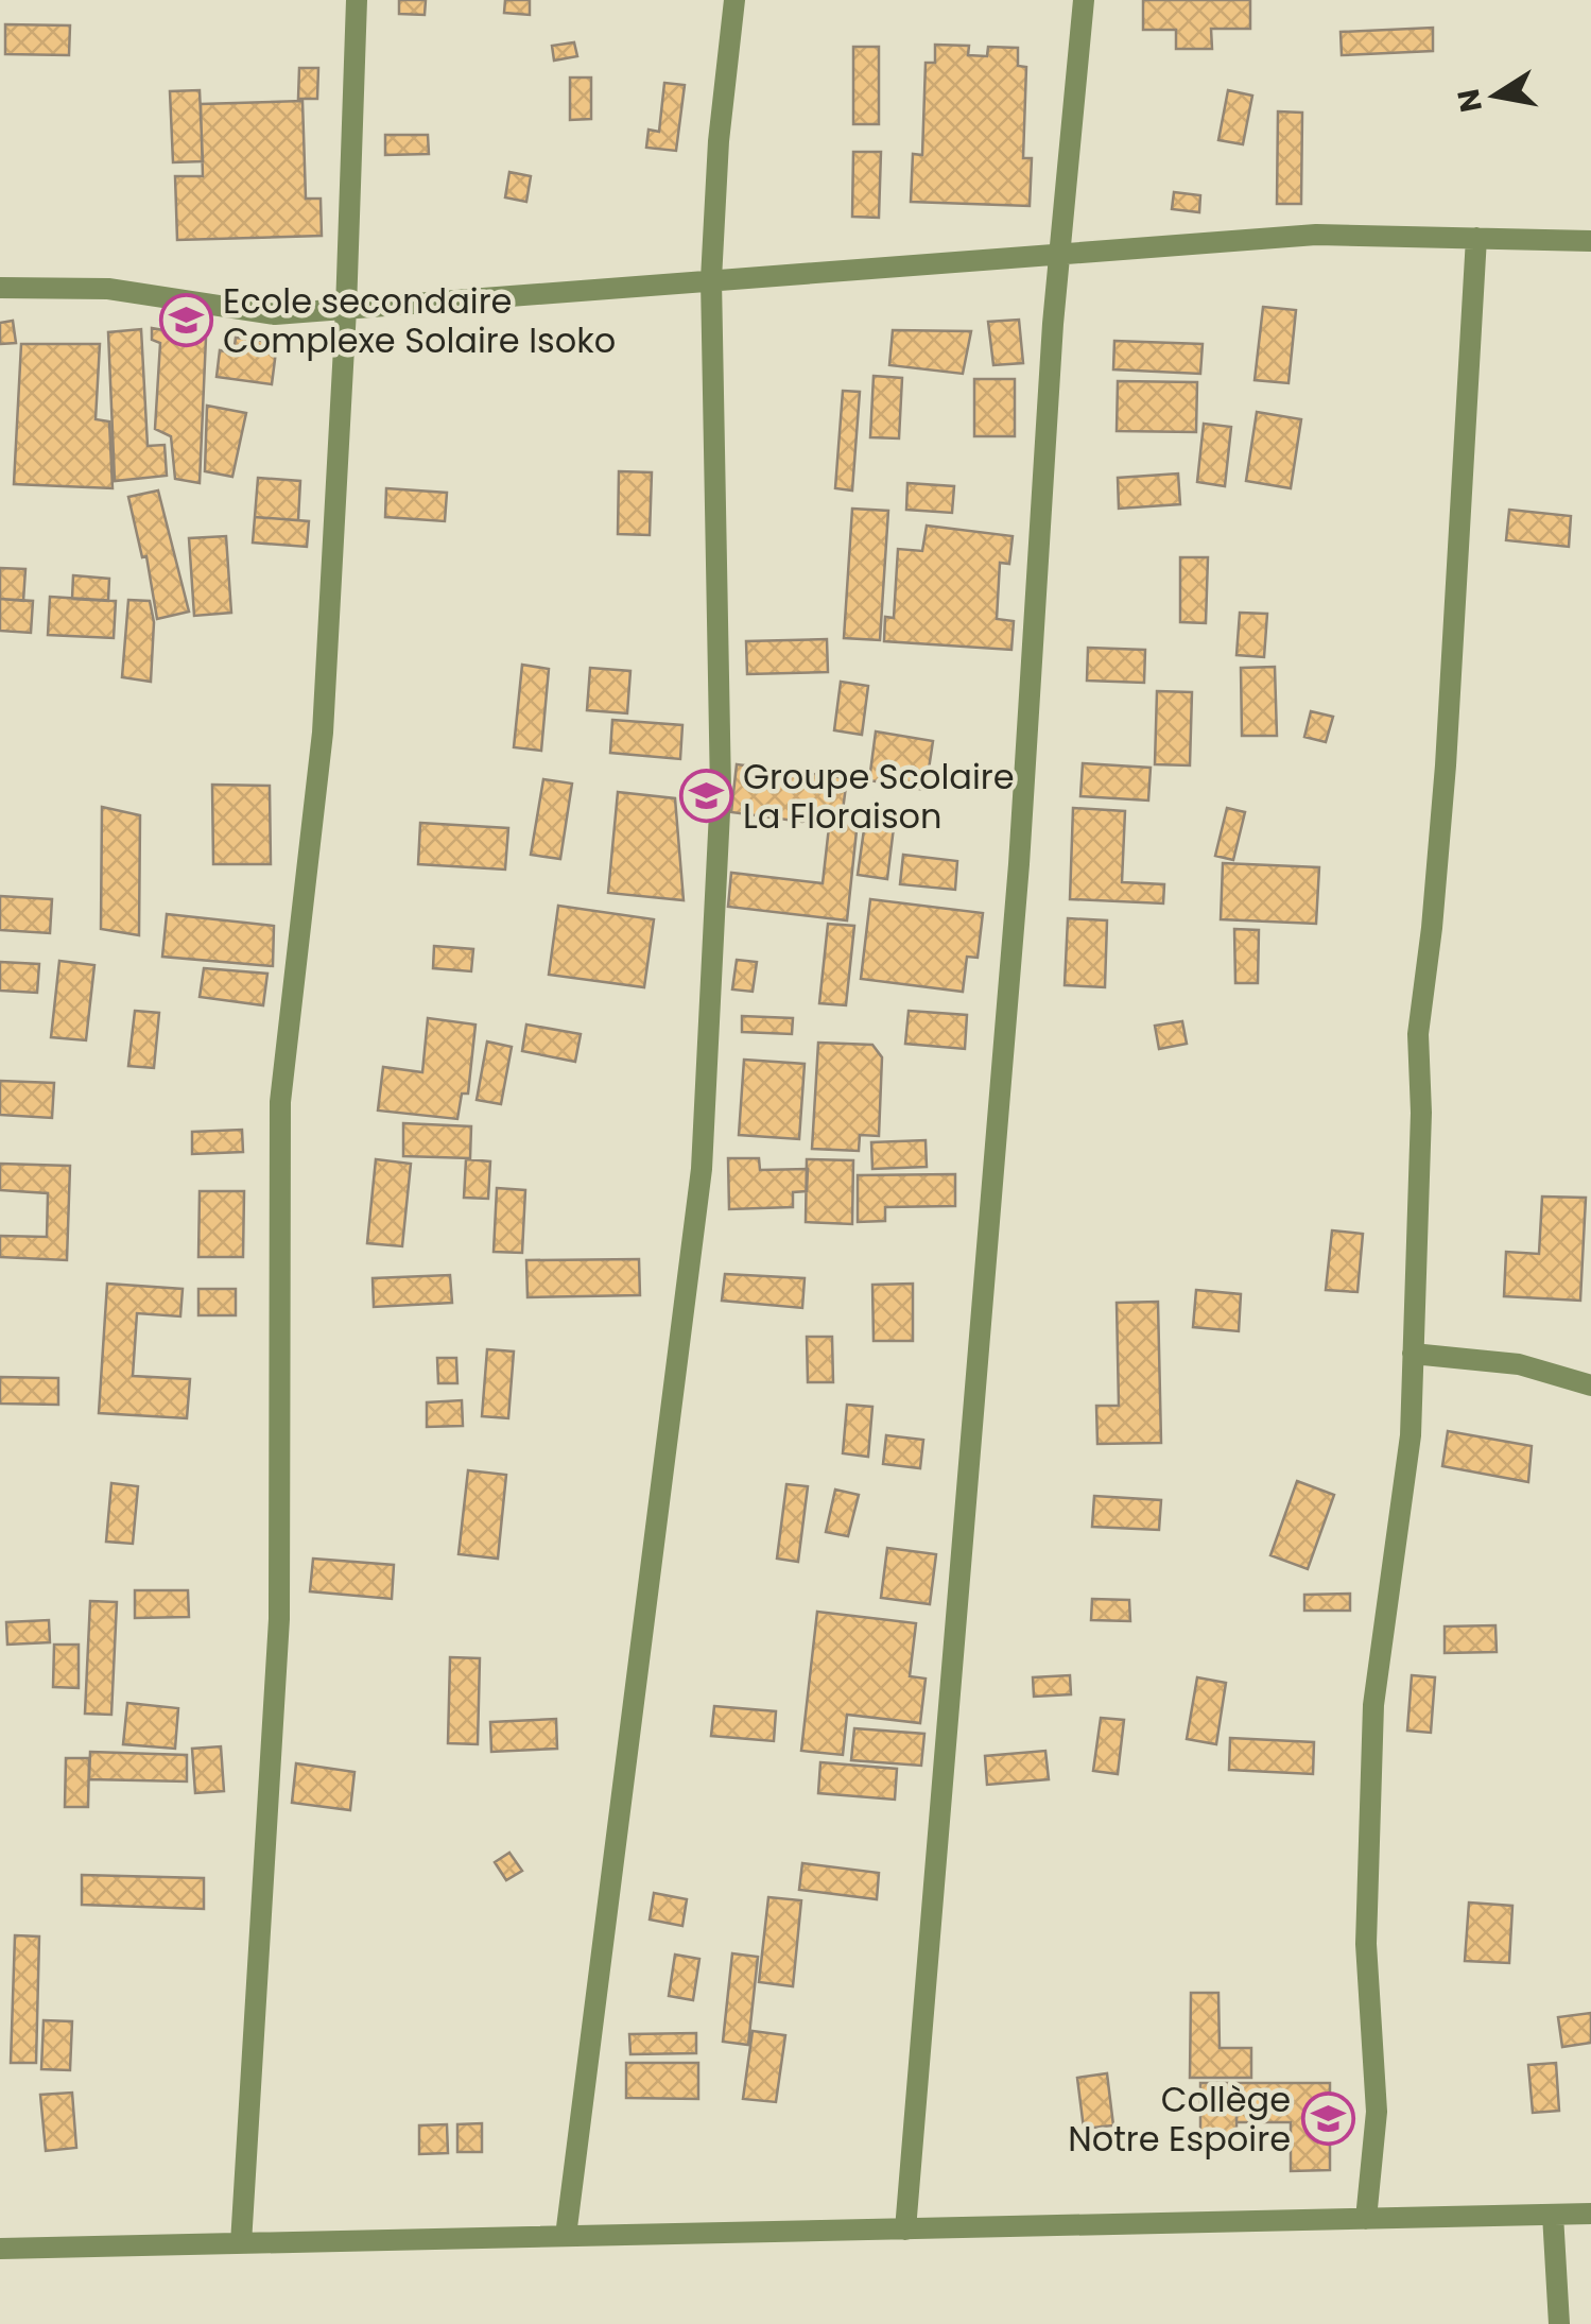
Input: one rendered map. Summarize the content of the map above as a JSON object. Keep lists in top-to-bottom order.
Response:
{
  "places": {
    "school or university": ["Ecole secondaire Complexe Solaire Isoko", "Groupe Scolaire La Floraison", "Collège Notre Espoire"]
  },
  "north": "left"
}
